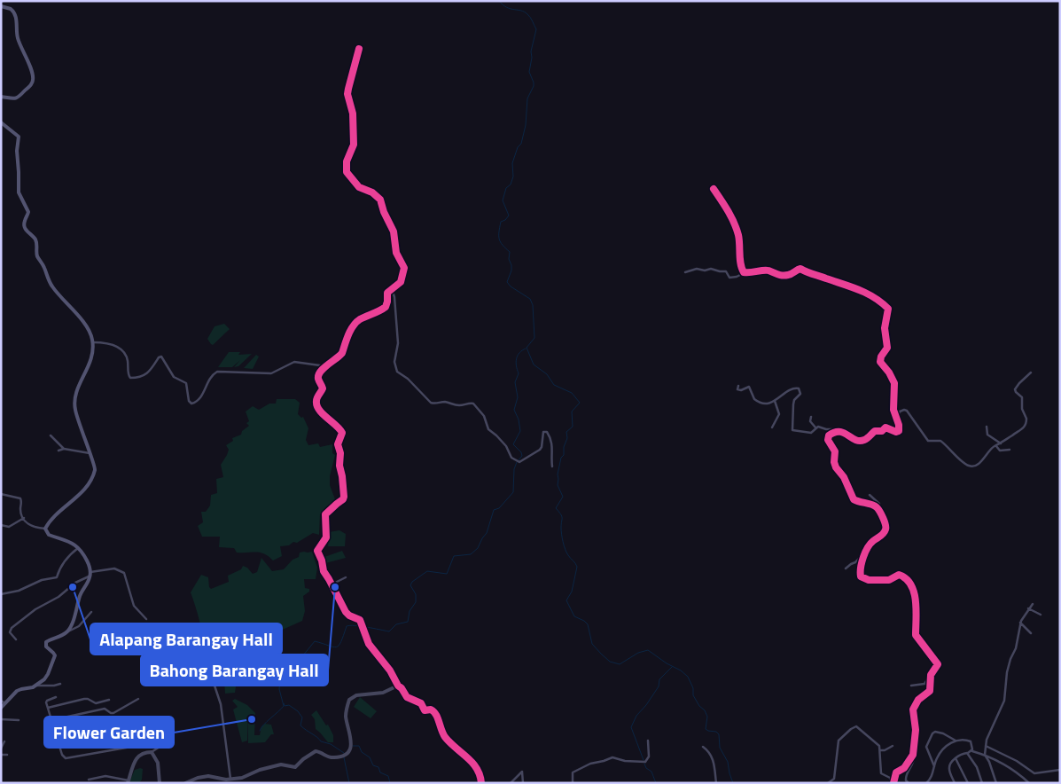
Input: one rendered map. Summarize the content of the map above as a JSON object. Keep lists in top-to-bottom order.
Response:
{
  "places": ["Alapang Barangay Hall", "Bahong Barangay Hall", "Flower Garden"]
}
